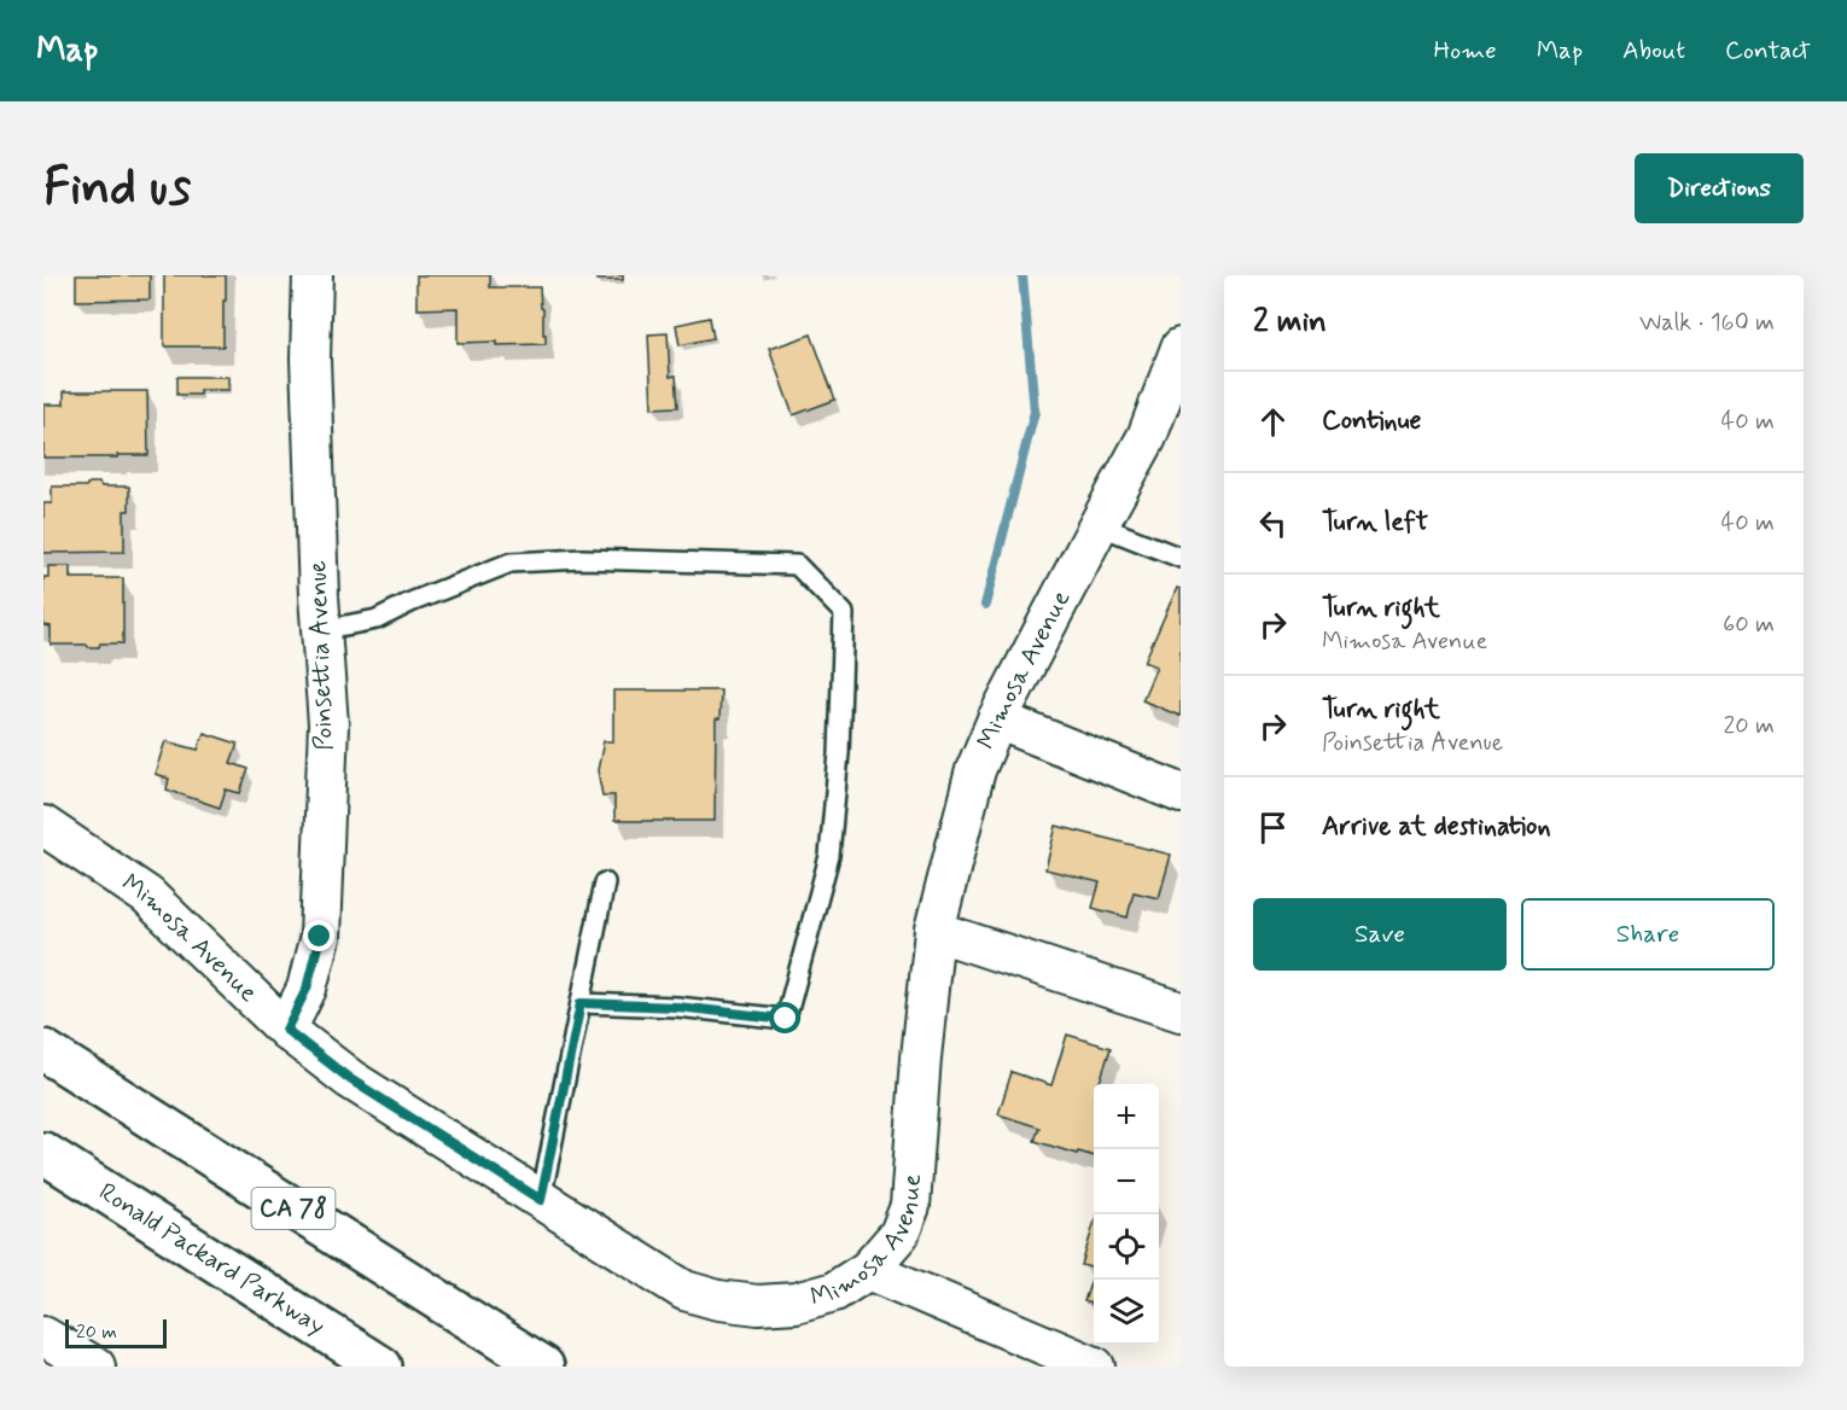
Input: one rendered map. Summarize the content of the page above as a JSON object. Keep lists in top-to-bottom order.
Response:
{
  "streets": {
    "highway": ["CA 78", "Ronald Packard Parkway"],
    "street": ["Poinsettia Avenue", "Mimosa Avenue"]
  },
  "crossings": [
    ["Poinsettia Avenue", "Mimosa Avenue"]
  ],
  "scale_bar": "20 m",
  "page": {
    "header": "Map",
    "nav": [
      "Home",
      "Map",
      "About",
      "Contact"
    ],
    "buttons": [
      "Directions",
      ["Save", "Share"]
    ],
    "title": "Find us",
    "heading": ["2 min", "Walk · 160 m"],
    "list": [
      ["Continue", "40 m"],
      ["Turn left", "40 m"],
      ["Turn right", "Mimosa Avenue", "60 m"],
      ["Turn right", "Poinsettia Avenue", "20 m"],
      "Arrive at destination"
    ],
    "map_buttons": ["+", "−"],
    "scale": "20 m"
  }
}
